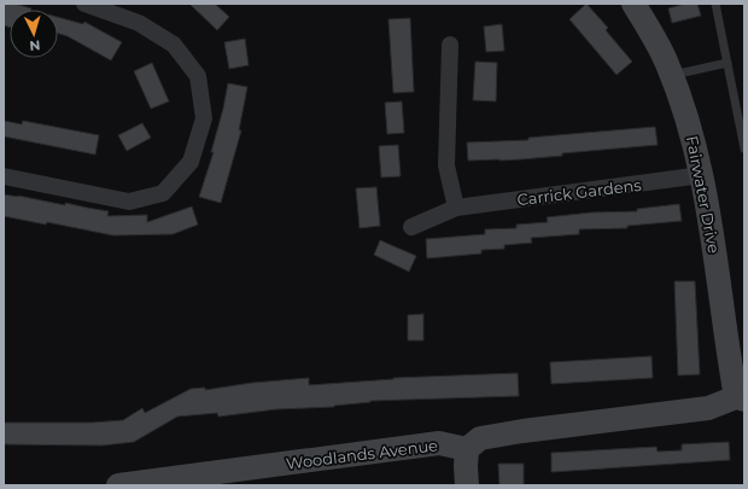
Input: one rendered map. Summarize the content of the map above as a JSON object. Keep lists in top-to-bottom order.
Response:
{
  "streets": {
    "street": ["Carrick Gardens", "Fairwater Drive", "Woodlands Avenue"]
  },
  "crossings": [
    ["Carrick Gardens", "Fairwater Drive"]
  ],
  "north": "bottom"
}
